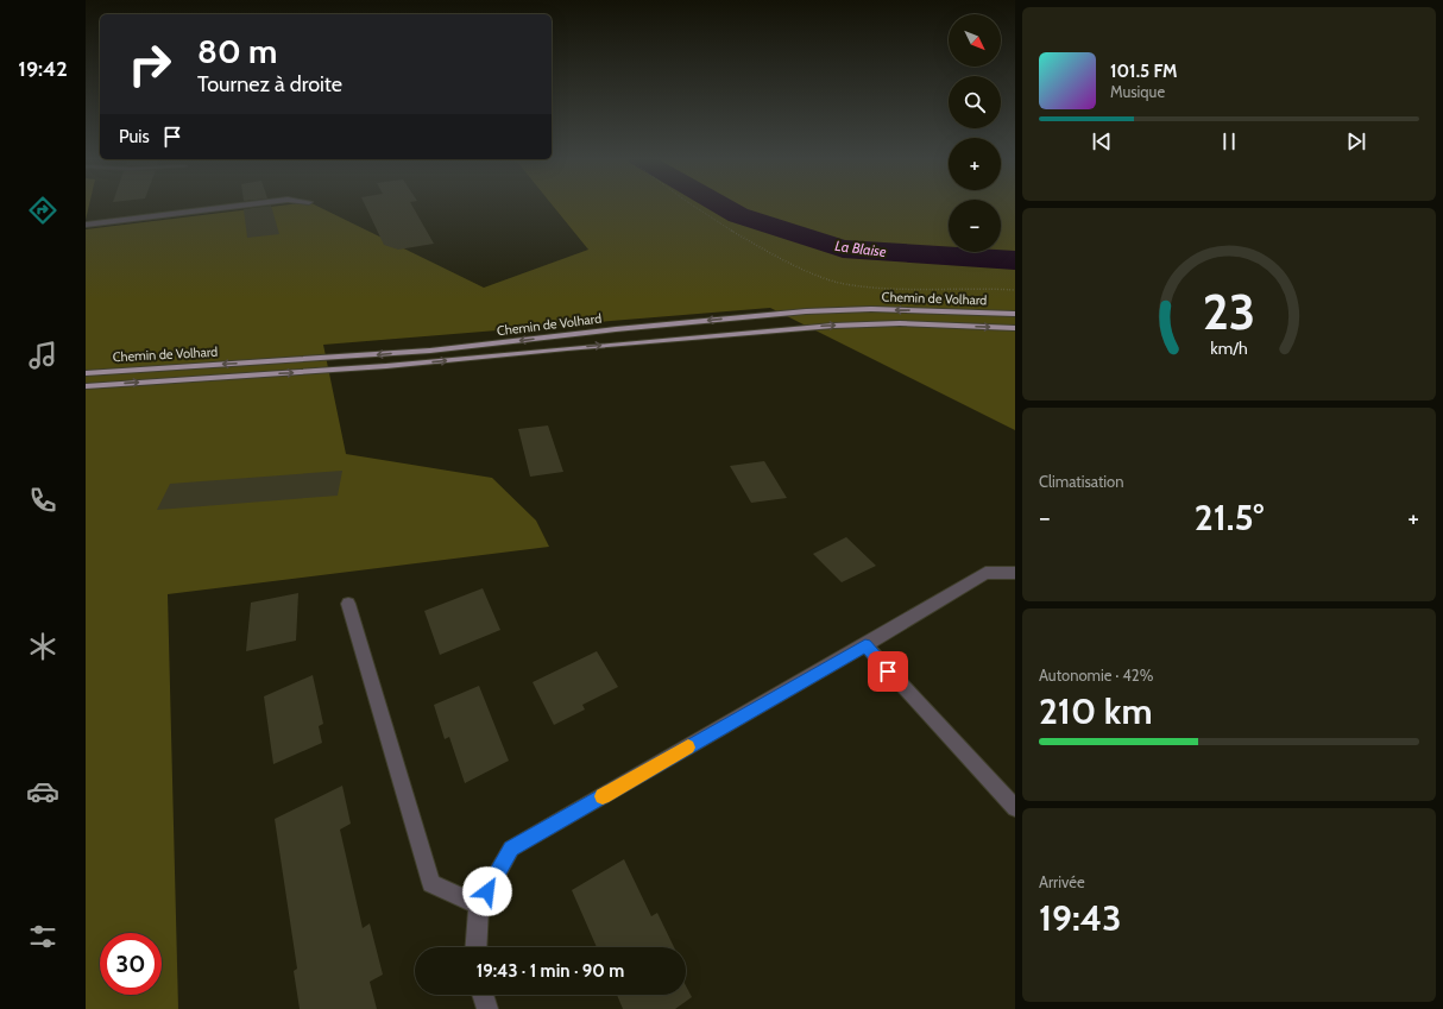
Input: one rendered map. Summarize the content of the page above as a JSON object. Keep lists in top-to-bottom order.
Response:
{
  "streets": {
    "main road": ["Chemin de Volhard"]
  },
  "water": ["La Blaise"],
  "north": "bottom right",
  "page": {
    "tabs": "19:42",
    "map_buttons": ["+", "−"],
    "turn": ["80 m", "Tournez à droite"],
    "song": ["101.5 FM", "Musique"],
    "then": "Puis",
    "tile": [
      "Climatisation",
      ["Autonomie · 42%", "210 km"],
      ["Arrivée", "19:43"]
    ],
    "heat": ["−", "21.5°", "+"],
    "limit": "30",
    "trip": "19:43 · 1 min · 90 m",
    "gauge": ["23", "km/h"]
  }
}
